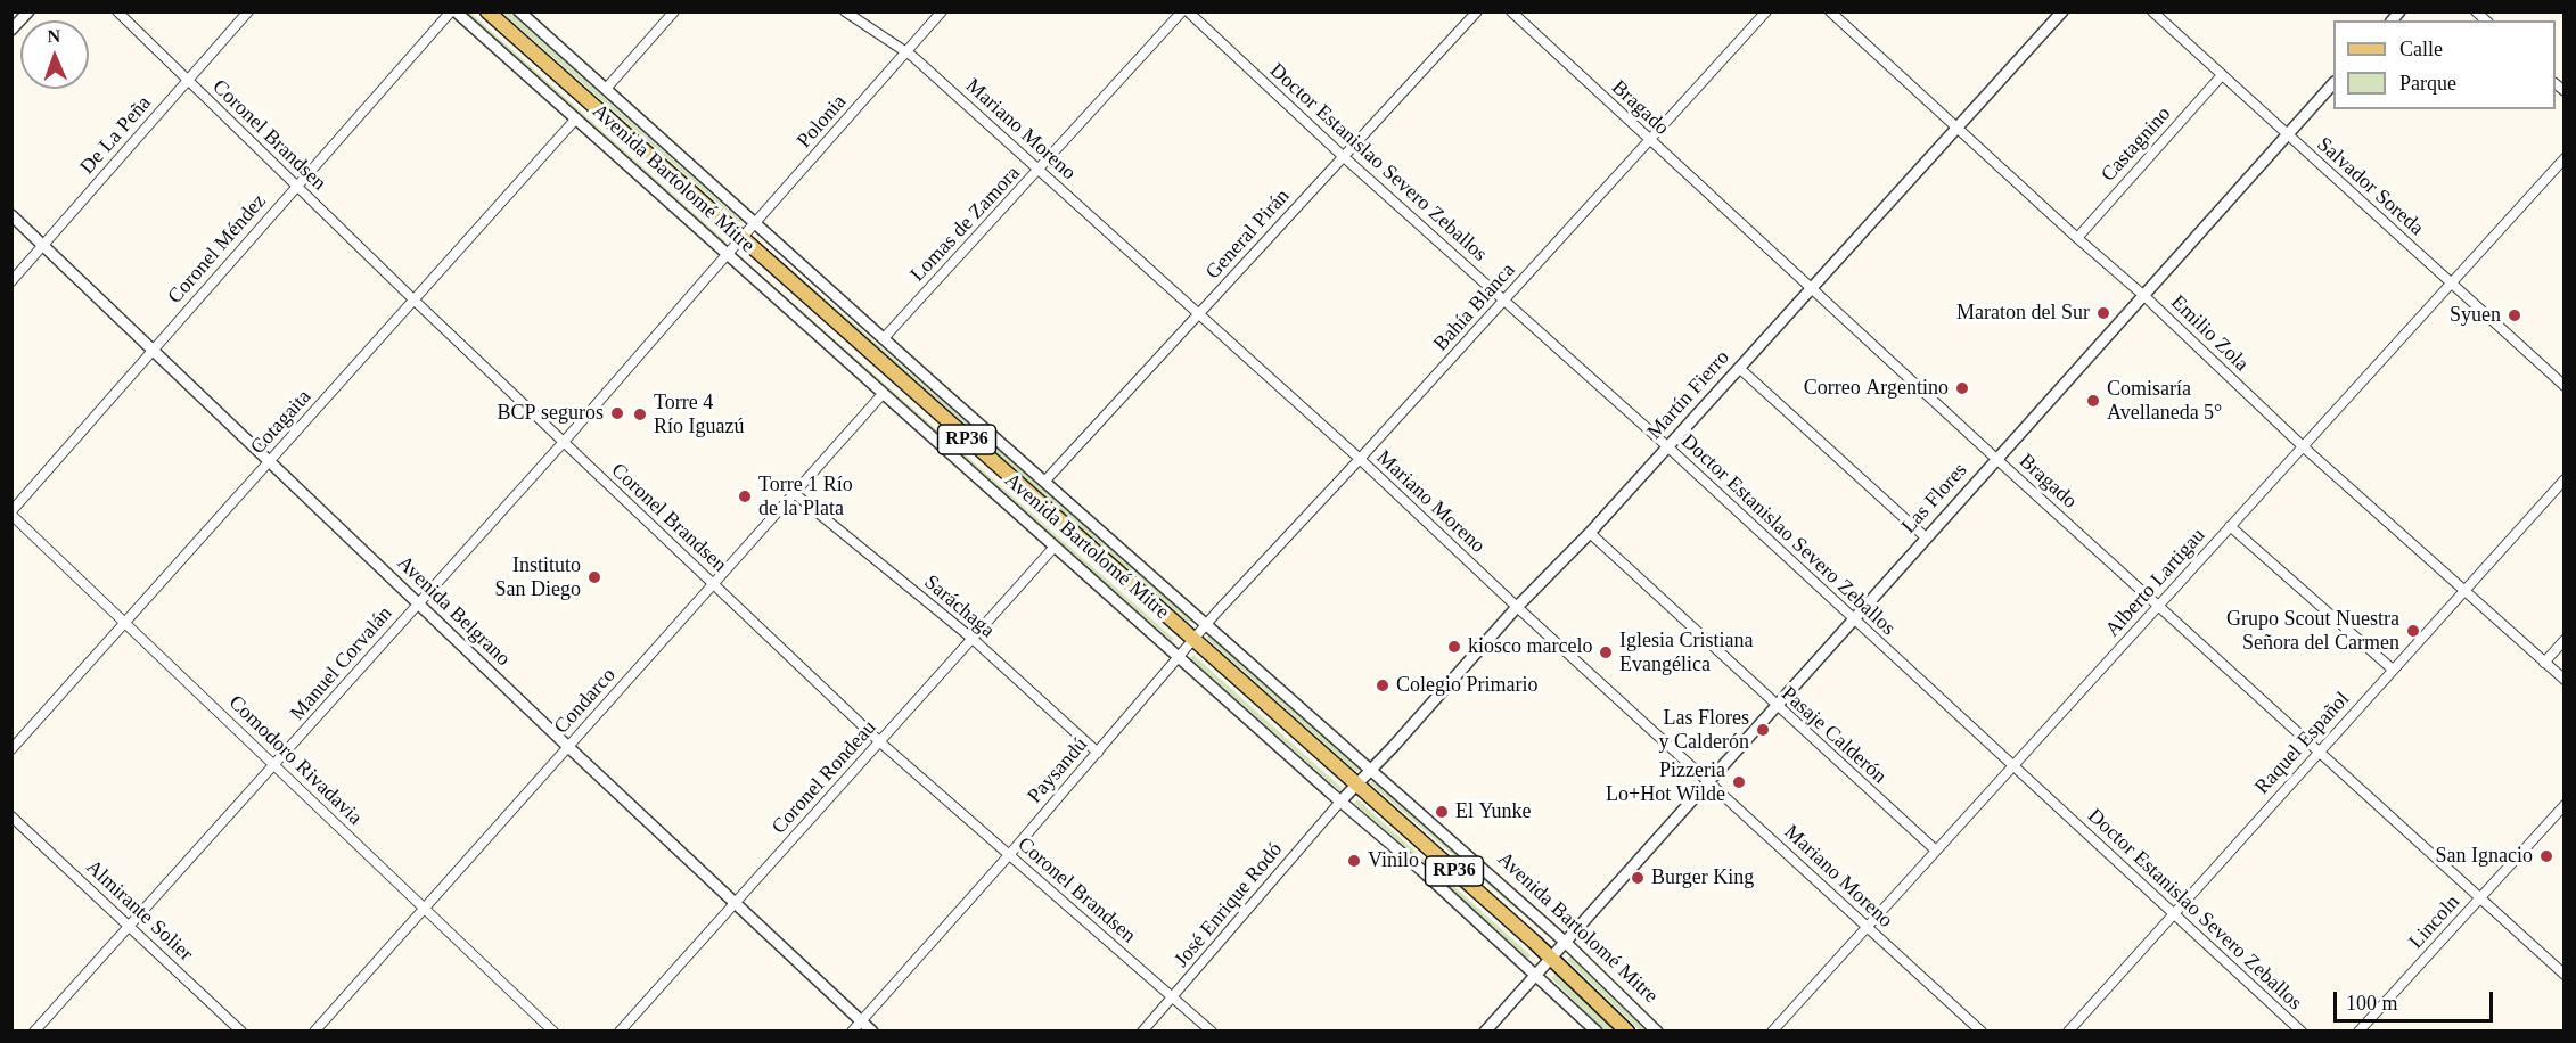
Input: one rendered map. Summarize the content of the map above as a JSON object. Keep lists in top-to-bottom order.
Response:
{
  "streets": {
    "main road": ["Avenida Bartolomé Mitre", "RP36"],
    "street": [
      "Bragado",
      "Polonia",
      "Mariano Moreno",
      "De La Peña",
      "Coronel Brandsen",
      "Castagnino",
      "Doctor Estanislao Severo Zeballos",
      "Salvador Soreda",
      "Lomas de Zamora",
      "General Pirán",
      "Coronel Méndez",
      "Bahía Blanca",
      "Emilio Zola",
      "Martín Fierro",
      "Cotagaita",
      "Las Flores",
      "Alberto Lartigau",
      "Saráchaga",
      "Avenida Belgrano",
      "Manuel Corvalán",
      "Condarco",
      "Pasaje Calderón",
      "Raquel Español",
      "Comodoro Rivadavia",
      "Paysandú",
      "Coronel Rondeau",
      "José Enrique Rodó",
      "Almirante Solier",
      "Lincoln"
    ]
  },
  "crossings": [
    ["Bragado", "Bahía Blanca"],
    ["Bragado", "Martín Fierro"],
    ["Bragado", "Las Flores"],
    ["Bragado", "Alberto Lartigau"],
    ["Bragado", "Raquel Español"],
    ["Bragado", "Lincoln"],
    ["Polonia", "Mariano Moreno"],
    ["Polonia", "Avenida Bartolomé Mitre"],
    ["Polonia", "Manuel Corvalán"],
    ["Mariano Moreno", "Lomas de Zamora"],
    ["Mariano Moreno", "General Pirán"],
    ["Mariano Moreno", "Bahía Blanca"],
    ["Mariano Moreno", "Martín Fierro"],
    ["Mariano Moreno", "Las Flores"],
    ["Mariano Moreno", "Alberto Lartigau"],
    ["De La Peña", "Coronel Brandsen"],
    ["De La Peña", "Avenida Belgrano"],
    ["Coronel Brandsen", "Coronel Méndez"],
    ["Coronel Brandsen", "Cotagaita"],
    ["Coronel Brandsen", "Manuel Corvalán"],
    ["Coronel Brandsen", "Condarco"],
    ["Coronel Brandsen", "Paysandú"],
    ["Coronel Brandsen", "Coronel Rondeau"],
    ["Coronel Brandsen", "José Enrique Rodó"],
    ["Castagnino", "Salvador Soreda"],
    ["Castagnino", "Emilio Zola"],
    ["Doctor Estanislao Severo Zeballos", "General Pirán"],
    ["Doctor Estanislao Severo Zeballos", "Bahía Blanca"],
    ["Doctor Estanislao Severo Zeballos", "Martín Fierro"],
    ["Doctor Estanislao Severo Zeballos", "Las Flores"],
    ["Doctor Estanislao Severo Zeballos", "Alberto Lartigau"],
    ["Doctor Estanislao Severo Zeballos", "Raquel Español"],
    ["Avenida Bartolomé Mitre", "Lomas de Zamora"],
    ["Avenida Bartolomé Mitre", "General Pirán"],
    ["Avenida Bartolomé Mitre", "Coronel Méndez"],
    ["Avenida Bartolomé Mitre", "Bahía Blanca"],
    ["Avenida Bartolomé Mitre", "Martín Fierro"],
    ["Avenida Bartolomé Mitre", "Cotagaita"],
    ["Avenida Bartolomé Mitre", "Las Flores"],
    ["Avenida Bartolomé Mitre", "Manuel Corvalán"],
    ["Avenida Bartolomé Mitre", "Condarco"],
    ["Avenida Bartolomé Mitre", "Paysandú"],
    ["Avenida Bartolomé Mitre", "Coronel Rondeau"],
    ["Avenida Bartolomé Mitre", "José Enrique Rodó"],
    ["Salvador Soreda", "Las Flores"],
    ["Salvador Soreda", "Alberto Lartigau"],
    ["Coronel Méndez", "Avenida Belgrano"],
    ["Coronel Méndez", "Comodoro Rivadavia"],
    ["Bahía Blanca", "Paysandú"],
    ["Emilio Zola", "Martín Fierro"],
    ["Emilio Zola", "Las Flores"],
    ["Emilio Zola", "Alberto Lartigau"],
    ["Emilio Zola", "Raquel Español"],
    ["Martín Fierro", "Pasaje Calderón"],
    ["Martín Fierro", "José Enrique Rodó"],
    ["Cotagaita", "Avenida Belgrano"],
    ["Cotagaita", "Comodoro Rivadavia"],
    ["Las Flores", "Pasaje Calderón"],
    ["Alberto Lartigau", "Pasaje Calderón"],
    ["Saráchaga", "Condarco"],
    ["Saráchaga", "Paysandú"],
    ["Saráchaga", "Coronel Rondeau"],
    ["Avenida Belgrano", "Manuel Corvalán"],
    ["Avenida Belgrano", "Condarco"],
    ["Avenida Belgrano", "Paysandú"],
    ["Avenida Belgrano", "Coronel Rondeau"],
    ["Manuel Corvalán", "Comodoro Rivadavia"],
    ["Manuel Corvalán", "Almirante Solier"],
    ["Condarco", "Comodoro Rivadavia"]
  ],
  "places": [
    "Maraton del Sur",
    "Syuen",
    "Correo Argentino",
    "Comisaría Avellaneda 5°",
    "BCP seguros",
    "Torre 4 Río Iguazú",
    "Torre 1 Río de la Plata",
    "Instituto San Diego",
    "Grupo Scout Nuestra Señora del Carmen",
    "kiosco marcelo",
    "Iglesia Cristiana Evangélica",
    "Colegio Primario",
    "Las Flores y Calderón",
    "Pizzeria Lo+Hot Wilde",
    "El Yunke",
    "San Ignacio",
    "Vinilo",
    "Burger King"
  ],
  "legend": ["Calle", "Parque"],
  "scale_bar": "100 m",
  "north": "top"
}
